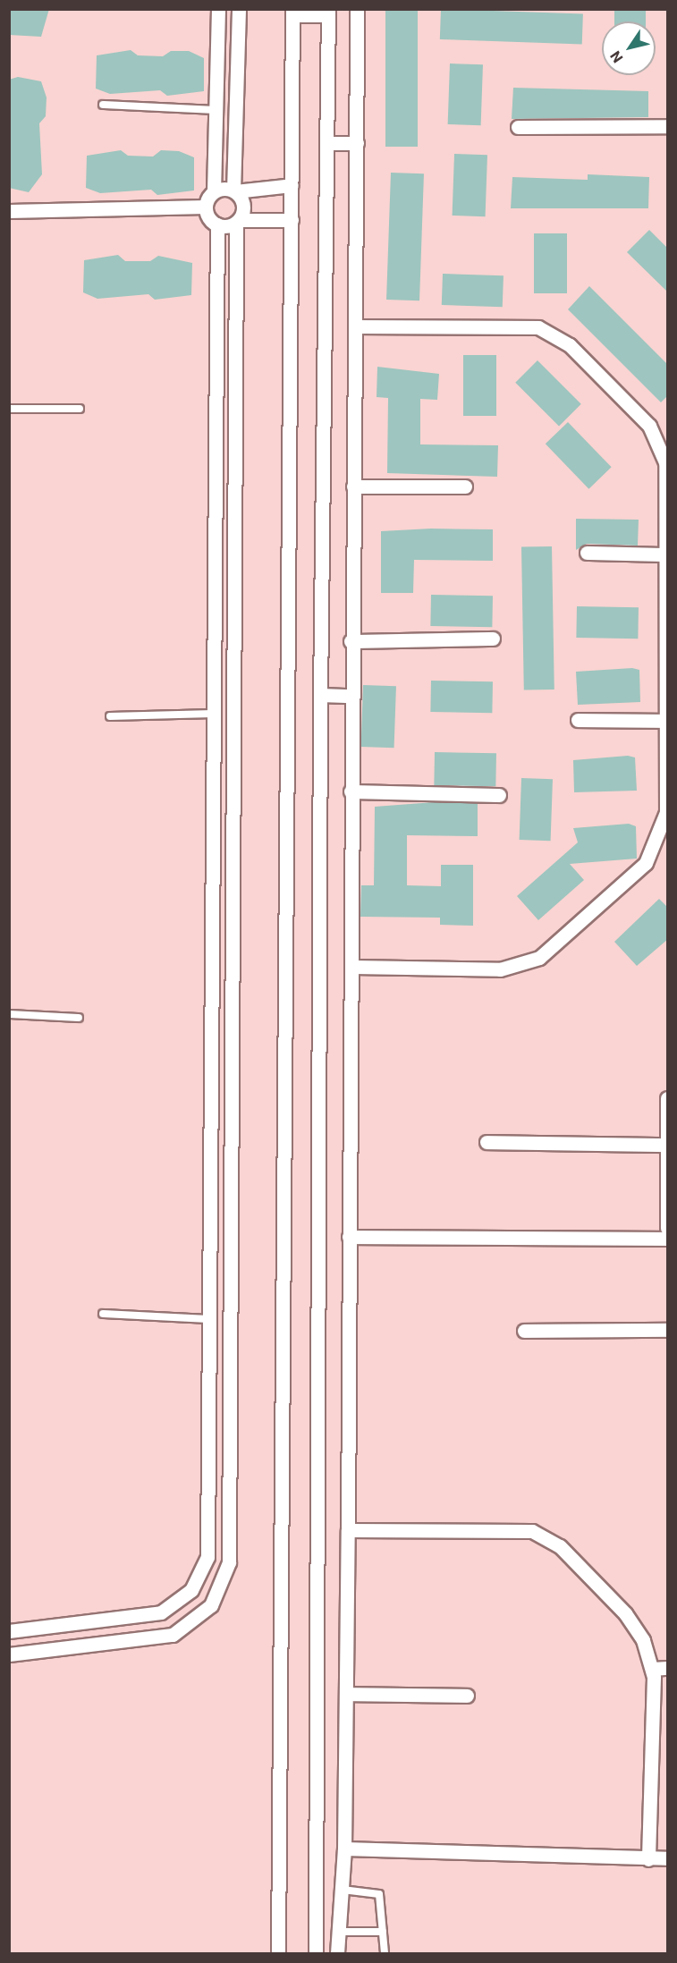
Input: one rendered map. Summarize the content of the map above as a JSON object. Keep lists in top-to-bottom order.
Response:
{
  "north": "bottom left"
}
